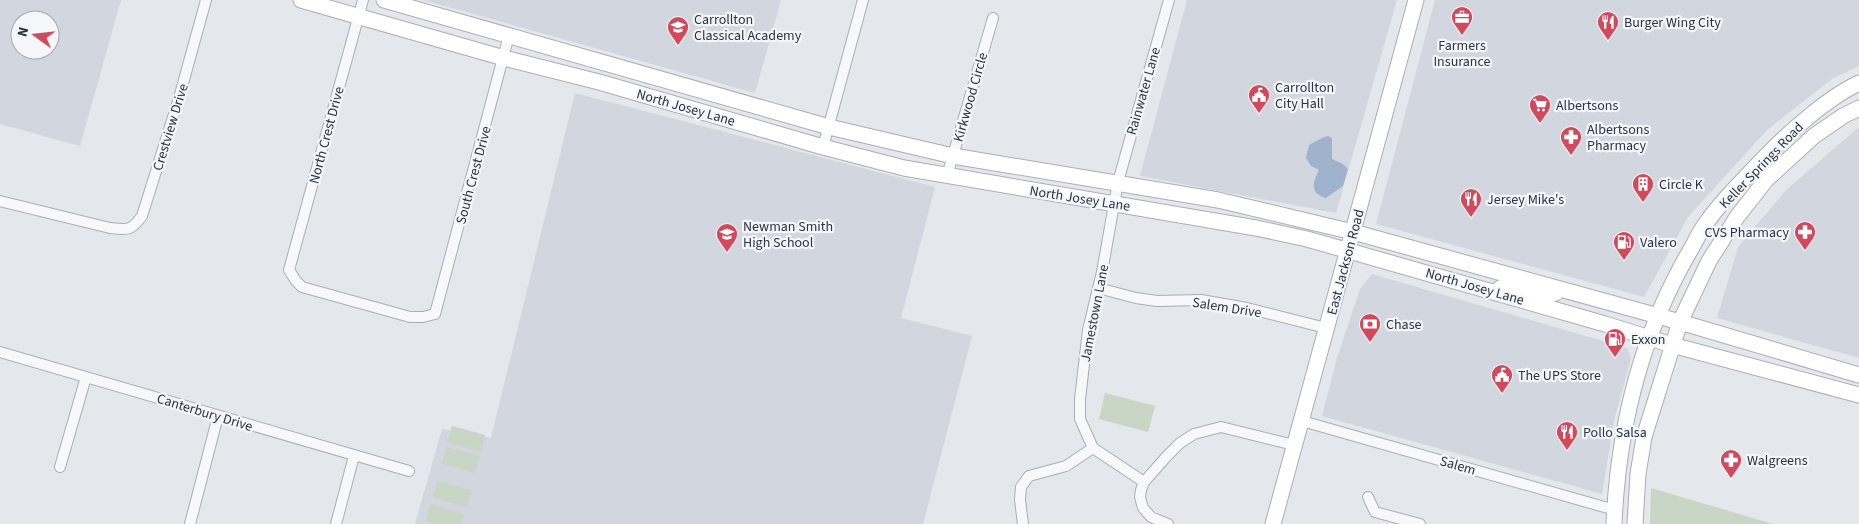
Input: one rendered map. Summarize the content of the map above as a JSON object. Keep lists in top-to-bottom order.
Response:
{
  "streets": {
    "main road": ["North Josey Lane", "Keller Springs Road", "East Jackson Road"],
    "street": [
      "Rainwater Lane",
      "Kirkwood Circle",
      "Crestview Drive",
      "North Crest Drive",
      "South Crest Drive",
      "Salem Drive",
      "Jamestown Lane",
      "Canterbury Drive",
      "Salem"
    ]
  },
  "crossings": [
    ["Rainwater Lane", "North Josey Lane"],
    ["Rainwater Lane", "Jamestown Lane"],
    ["Kirkwood Circle", "North Josey Lane"],
    ["North Josey Lane", "North Crest Drive"],
    ["North Josey Lane", "Keller Springs Road"],
    ["North Josey Lane", "South Crest Drive"],
    ["North Josey Lane", "East Jackson Road"],
    ["North Josey Lane", "Jamestown Lane"],
    ["North Crest Drive", "South Crest Drive"],
    ["Keller Springs Road", "Salem"],
    ["East Jackson Road", "Salem Drive"],
    ["East Jackson Road", "Salem"],
    ["Salem Drive", "Jamestown Lane"]
  ],
  "places": {
    "office": ["Farmers Insurance"],
    "restaurant": ["Burger Wing City", "Jersey Mike's", "Pollo Salsa"],
    "school or university": ["Carrollton Classical Academy", "Newman Smith High School"],
    "public building": ["Carrollton City Hall", "The UPS Store"],
    "supermarket": ["Albertsons"],
    "pharmacy": ["Albertsons Pharmacy", "CVS Pharmacy", "Walgreens"],
    "building": ["Circle K"],
    "fuel station": ["Valero", "Exxon"],
    "bank": ["Chase"]
  },
  "north": "left"
}
